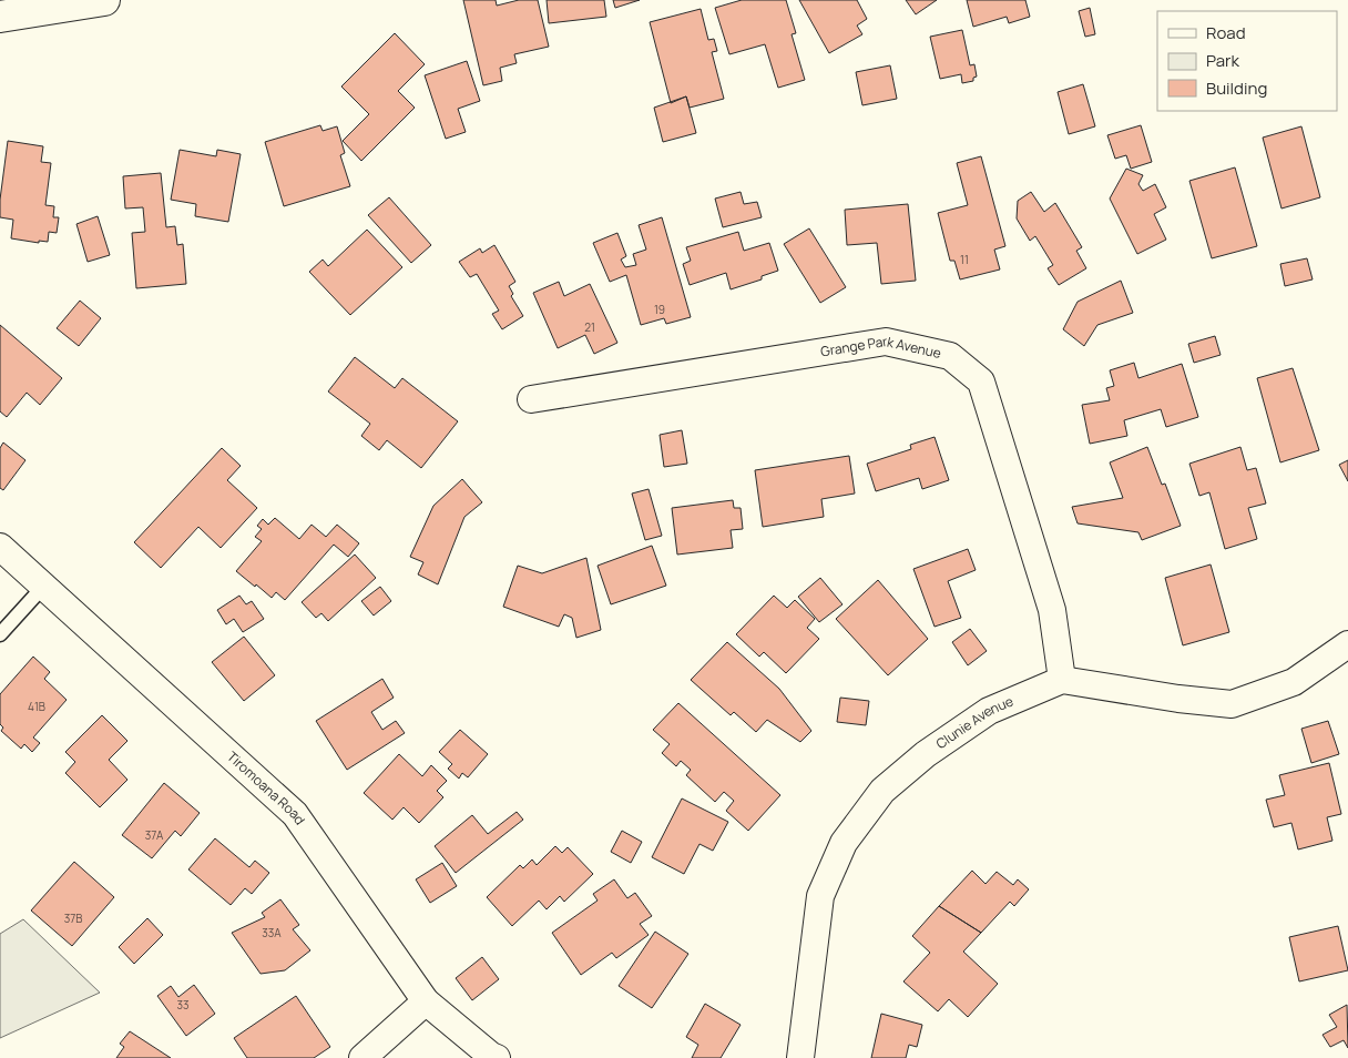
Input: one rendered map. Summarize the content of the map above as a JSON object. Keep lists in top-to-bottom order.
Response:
{
  "streets": {
    "street": ["Grange Park Avenue", "Clunie Avenue", "Tiromoana Road"]
  },
  "crossings": [
    ["Grange Park Avenue", "Clunie Avenue"]
  ],
  "house_numbers": [
    "11",
    "19",
    "21",
    "41B",
    "37A",
    "37B",
    "33A",
    "33"
  ],
  "legend": ["Road", "Park", "Building"]
}
